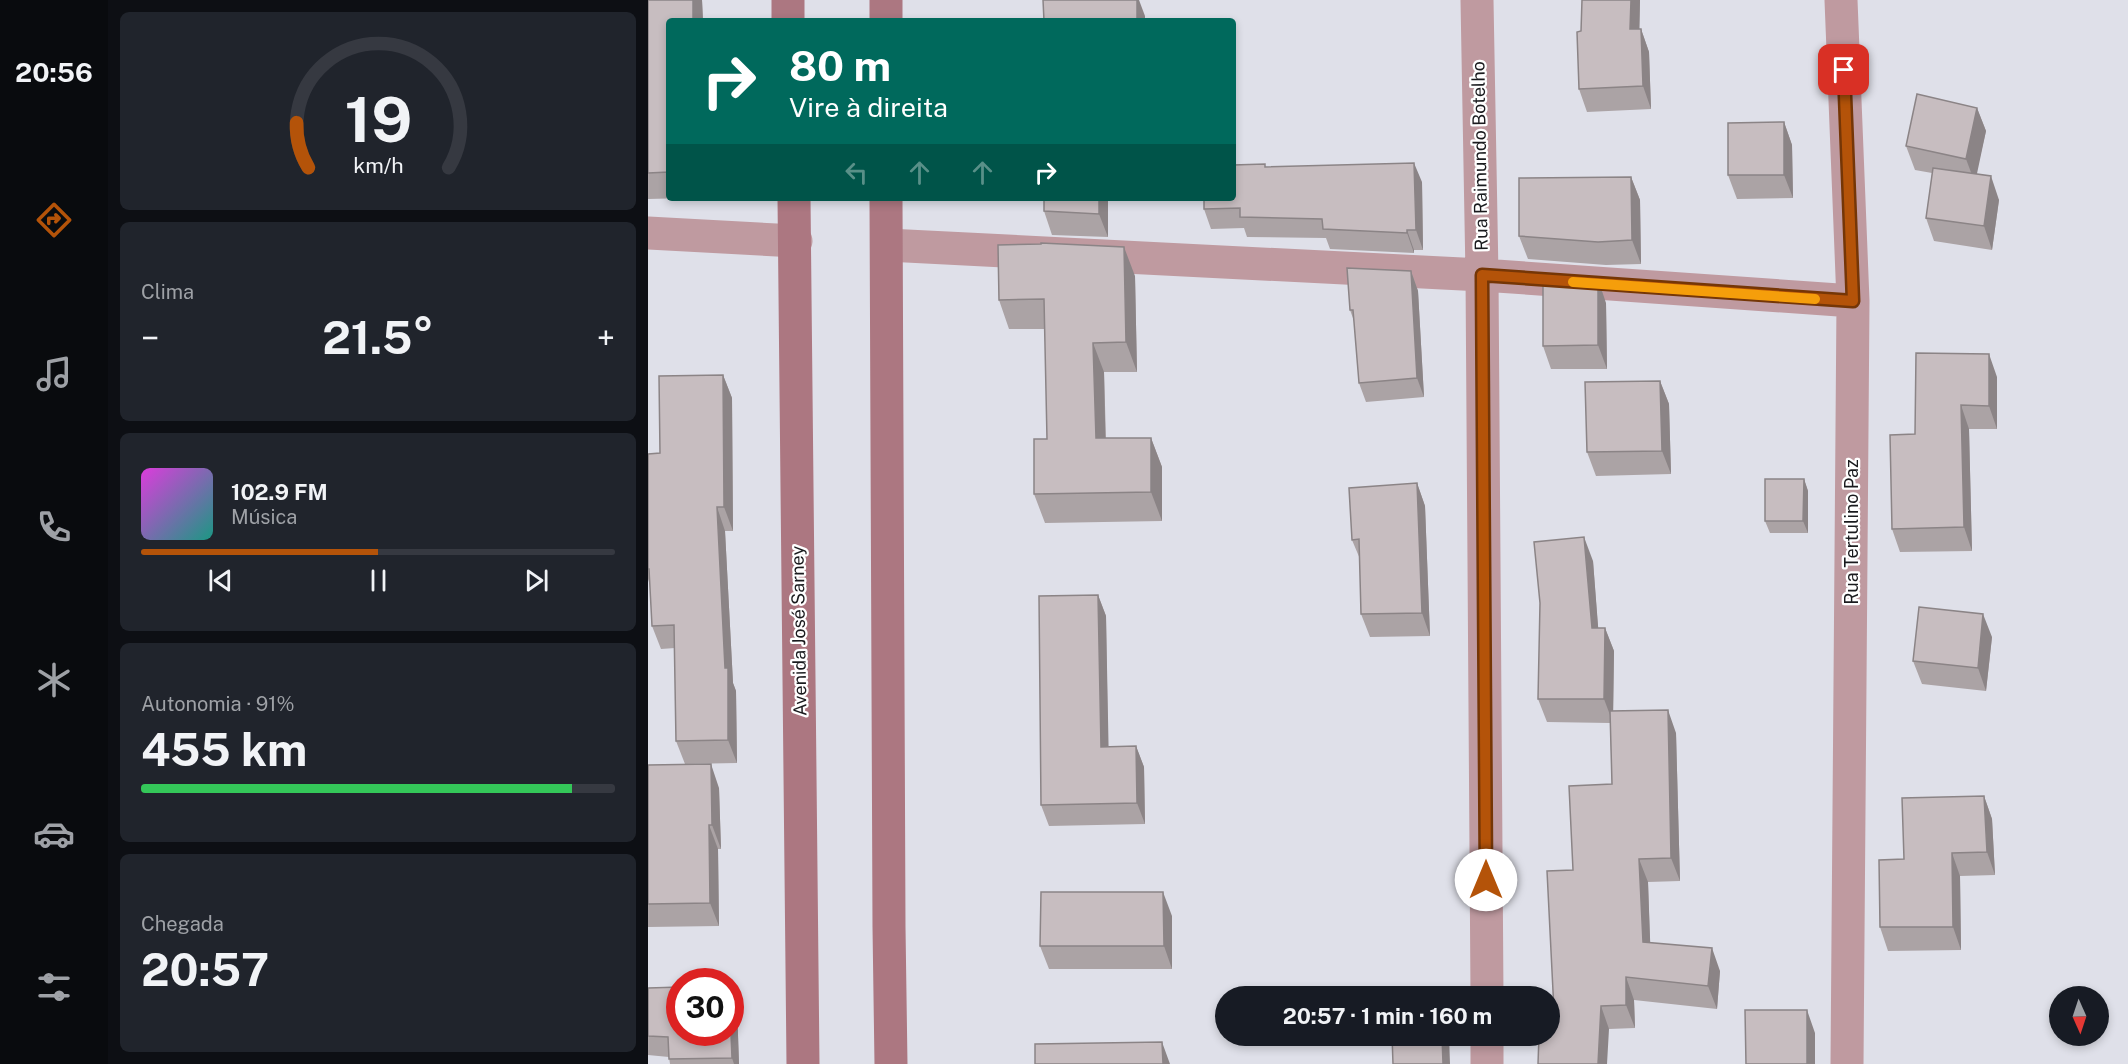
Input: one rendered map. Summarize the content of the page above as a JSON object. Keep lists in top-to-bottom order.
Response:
{
  "streets": {
    "main road": ["Avenida José Sarney"],
    "street": ["Rua Raimundo Botelho", "Rua Tertulino Paz"]
  },
  "north": "bottom",
  "page": {
    "tabs": "20:56",
    "turn": ["80 m", "Vire à direita"],
    "tile": [
      "Clima",
      ["Autonomia · 91%", "455 km"],
      ["Chegada", "20:57"]
    ],
    "heat": ["−", "21.5°", "+"],
    "song": ["102.9 FM", "Música"],
    "limit": "30",
    "trip": "20:57 · 1 min · 160 m",
    "gauge": ["19", "km/h"]
  }
}
